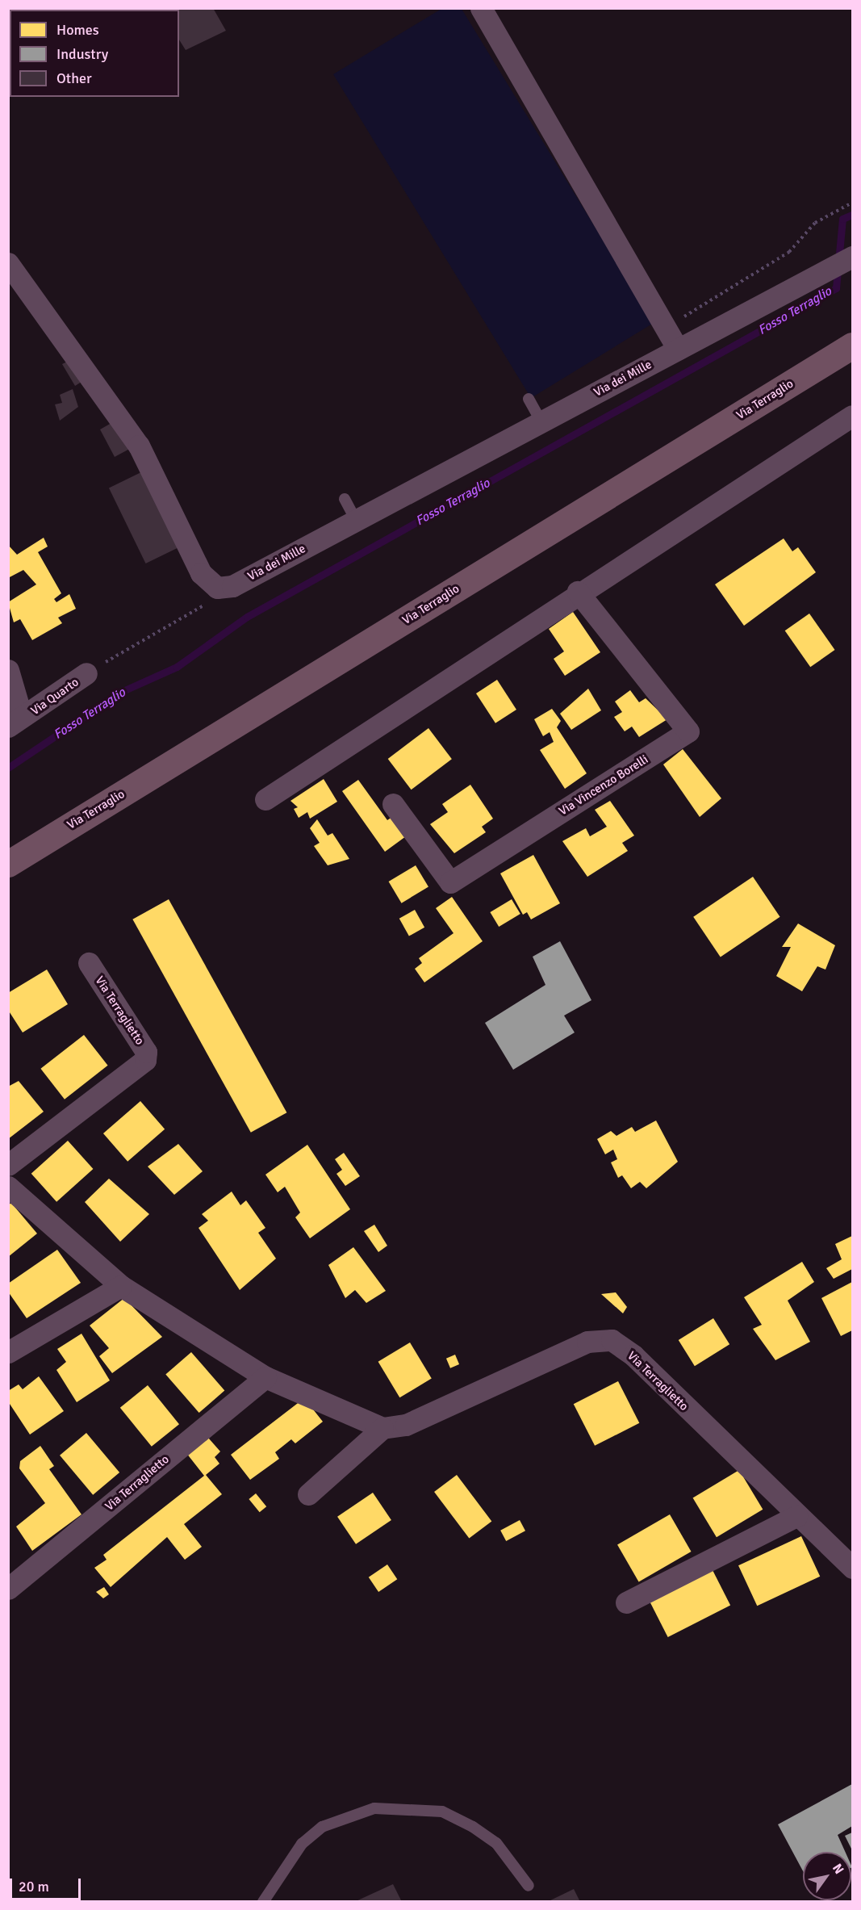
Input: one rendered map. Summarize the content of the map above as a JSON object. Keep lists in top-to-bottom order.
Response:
{
  "streets": {
    "main road": ["Via Terraglio"],
    "street": [
      "Via dei Mille",
      "Via Quarto",
      "Via Vincenzo Borelli",
      "Via Terraglietto"
    ]
  },
  "water": ["Fosso Terraglio"],
  "legend": ["Homes", "Industry", "Other"],
  "scale_bar": "20 m",
  "north": "top right"
}
